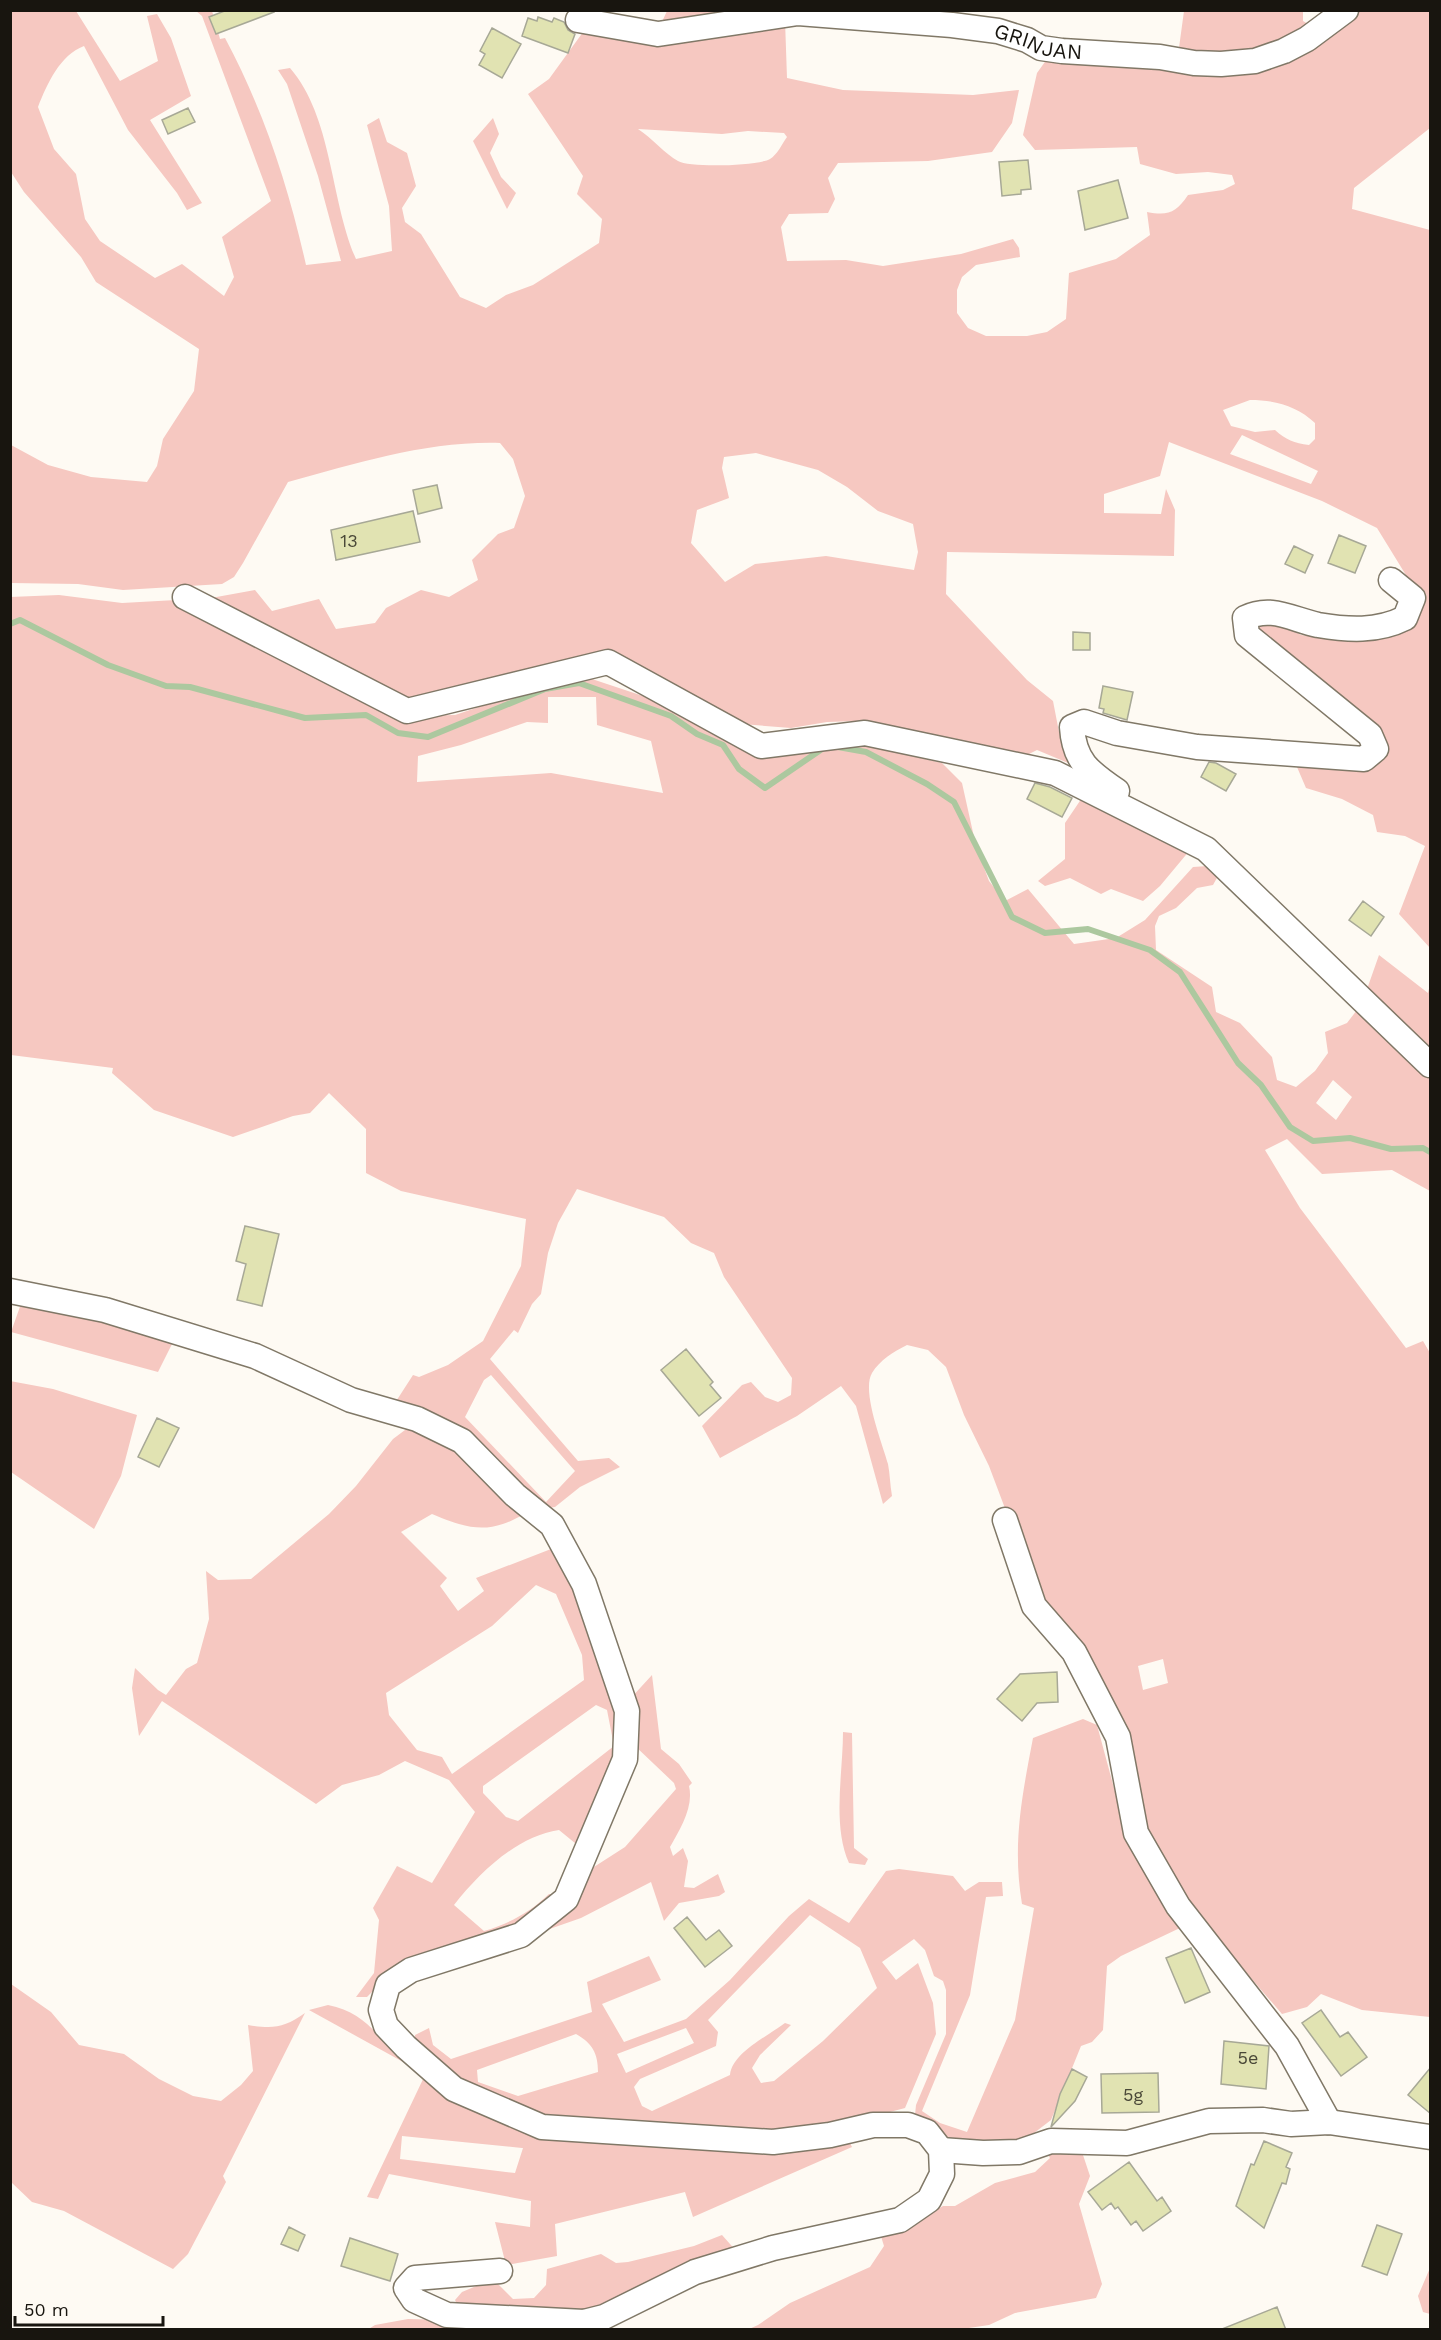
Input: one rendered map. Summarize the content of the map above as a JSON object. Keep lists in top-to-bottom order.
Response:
{
  "streets": {
    "street": ["GRINJAN"]
  },
  "house_numbers": ["13", "5e", "5g"],
  "scale_bar": "50 m"
}
